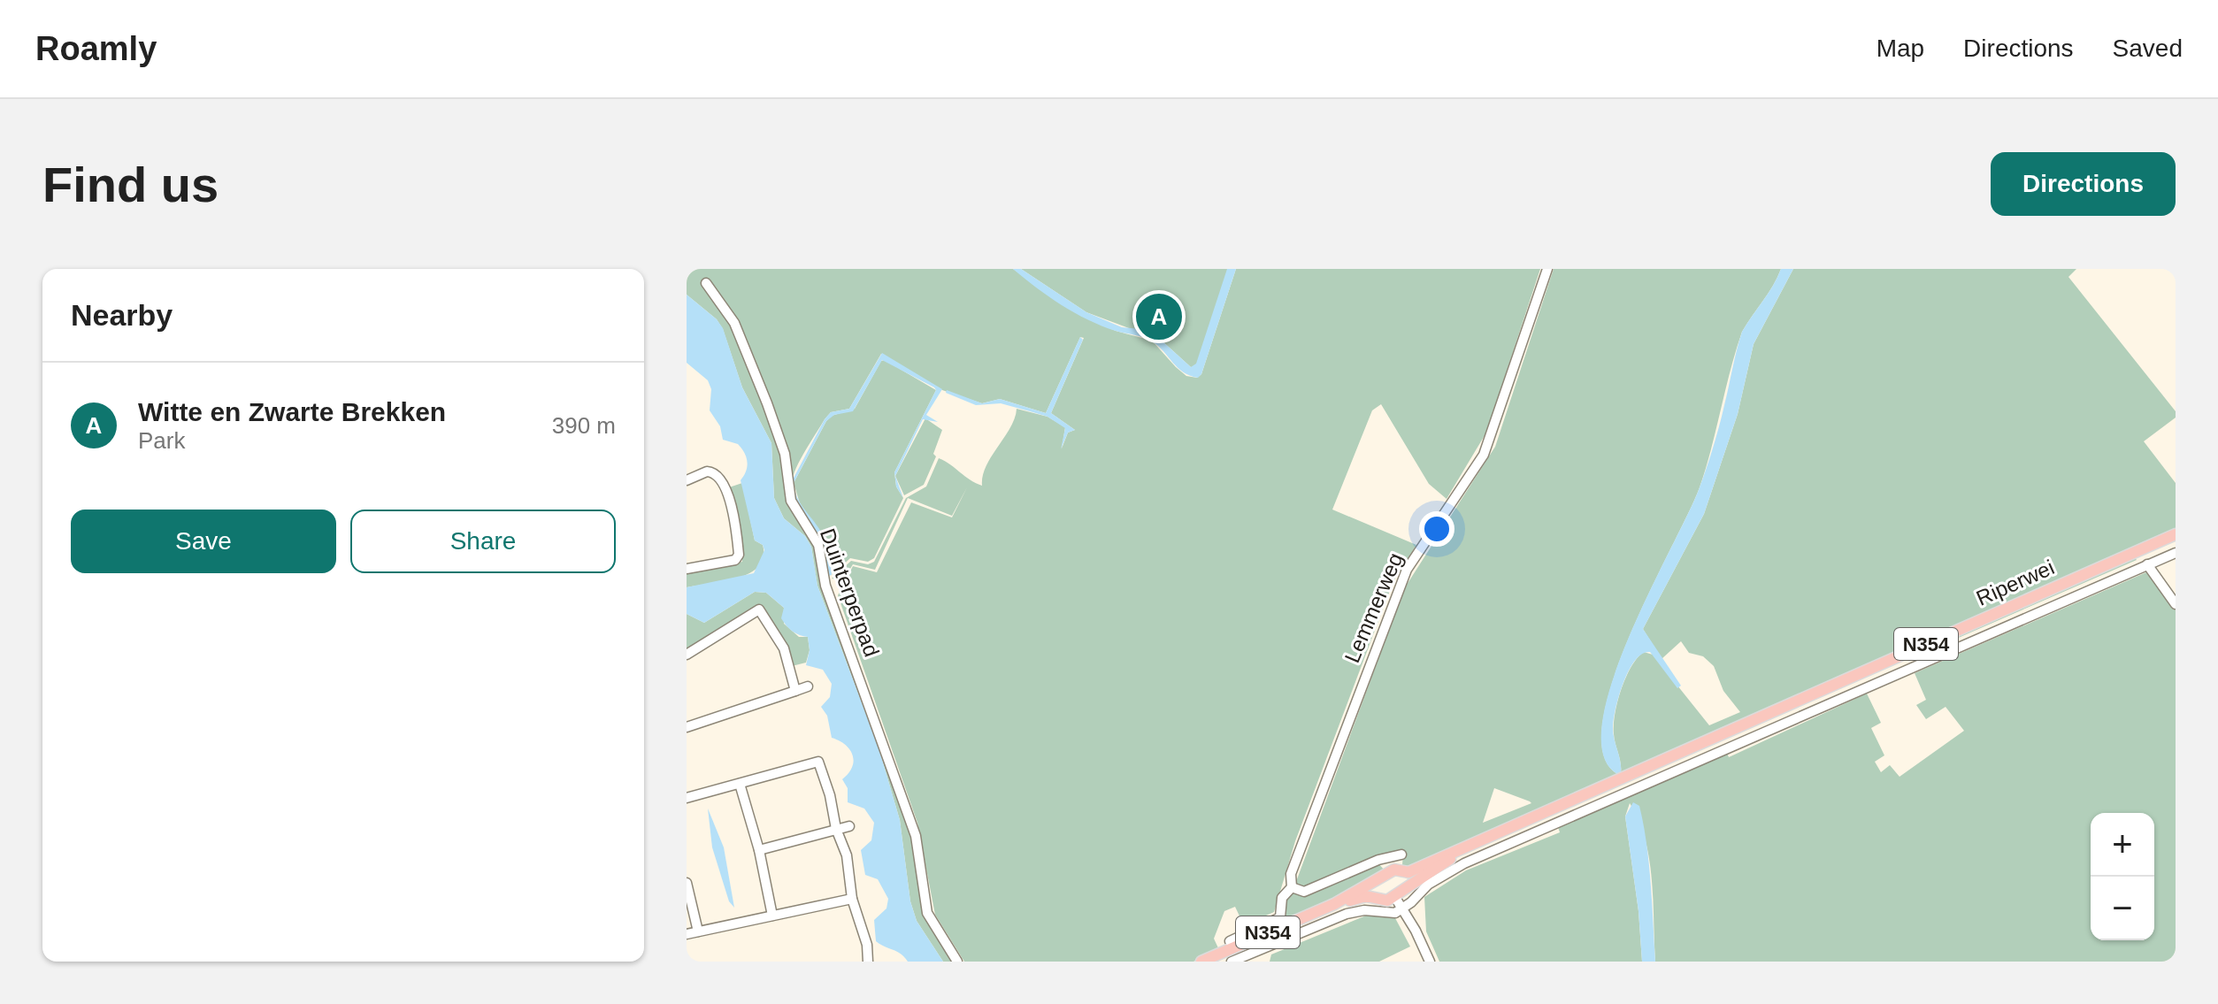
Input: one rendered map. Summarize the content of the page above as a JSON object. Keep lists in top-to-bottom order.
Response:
{
  "streets": {
    "main road": ["Riperwei", "N354"],
    "street": ["Duinterperpad", "Lemmerweg"]
  },
  "crossings": [
    ["Riperwei", "N354"]
  ],
  "page": {
    "header": "Roamly",
    "nav": ["Map", "Directions", "Saved"],
    "buttons": [
      "Directions",
      ["Save", "Share"]
    ],
    "title": "Find us",
    "heading": "Nearby",
    "pins": "A",
    "list": [
      {
        "mark": "A",
        "name": "Witte en Zwarte Brekken",
        "note": "Park",
        "value": "390 m"
      }
    ],
    "map_buttons": ["+", "−"]
  }
}
